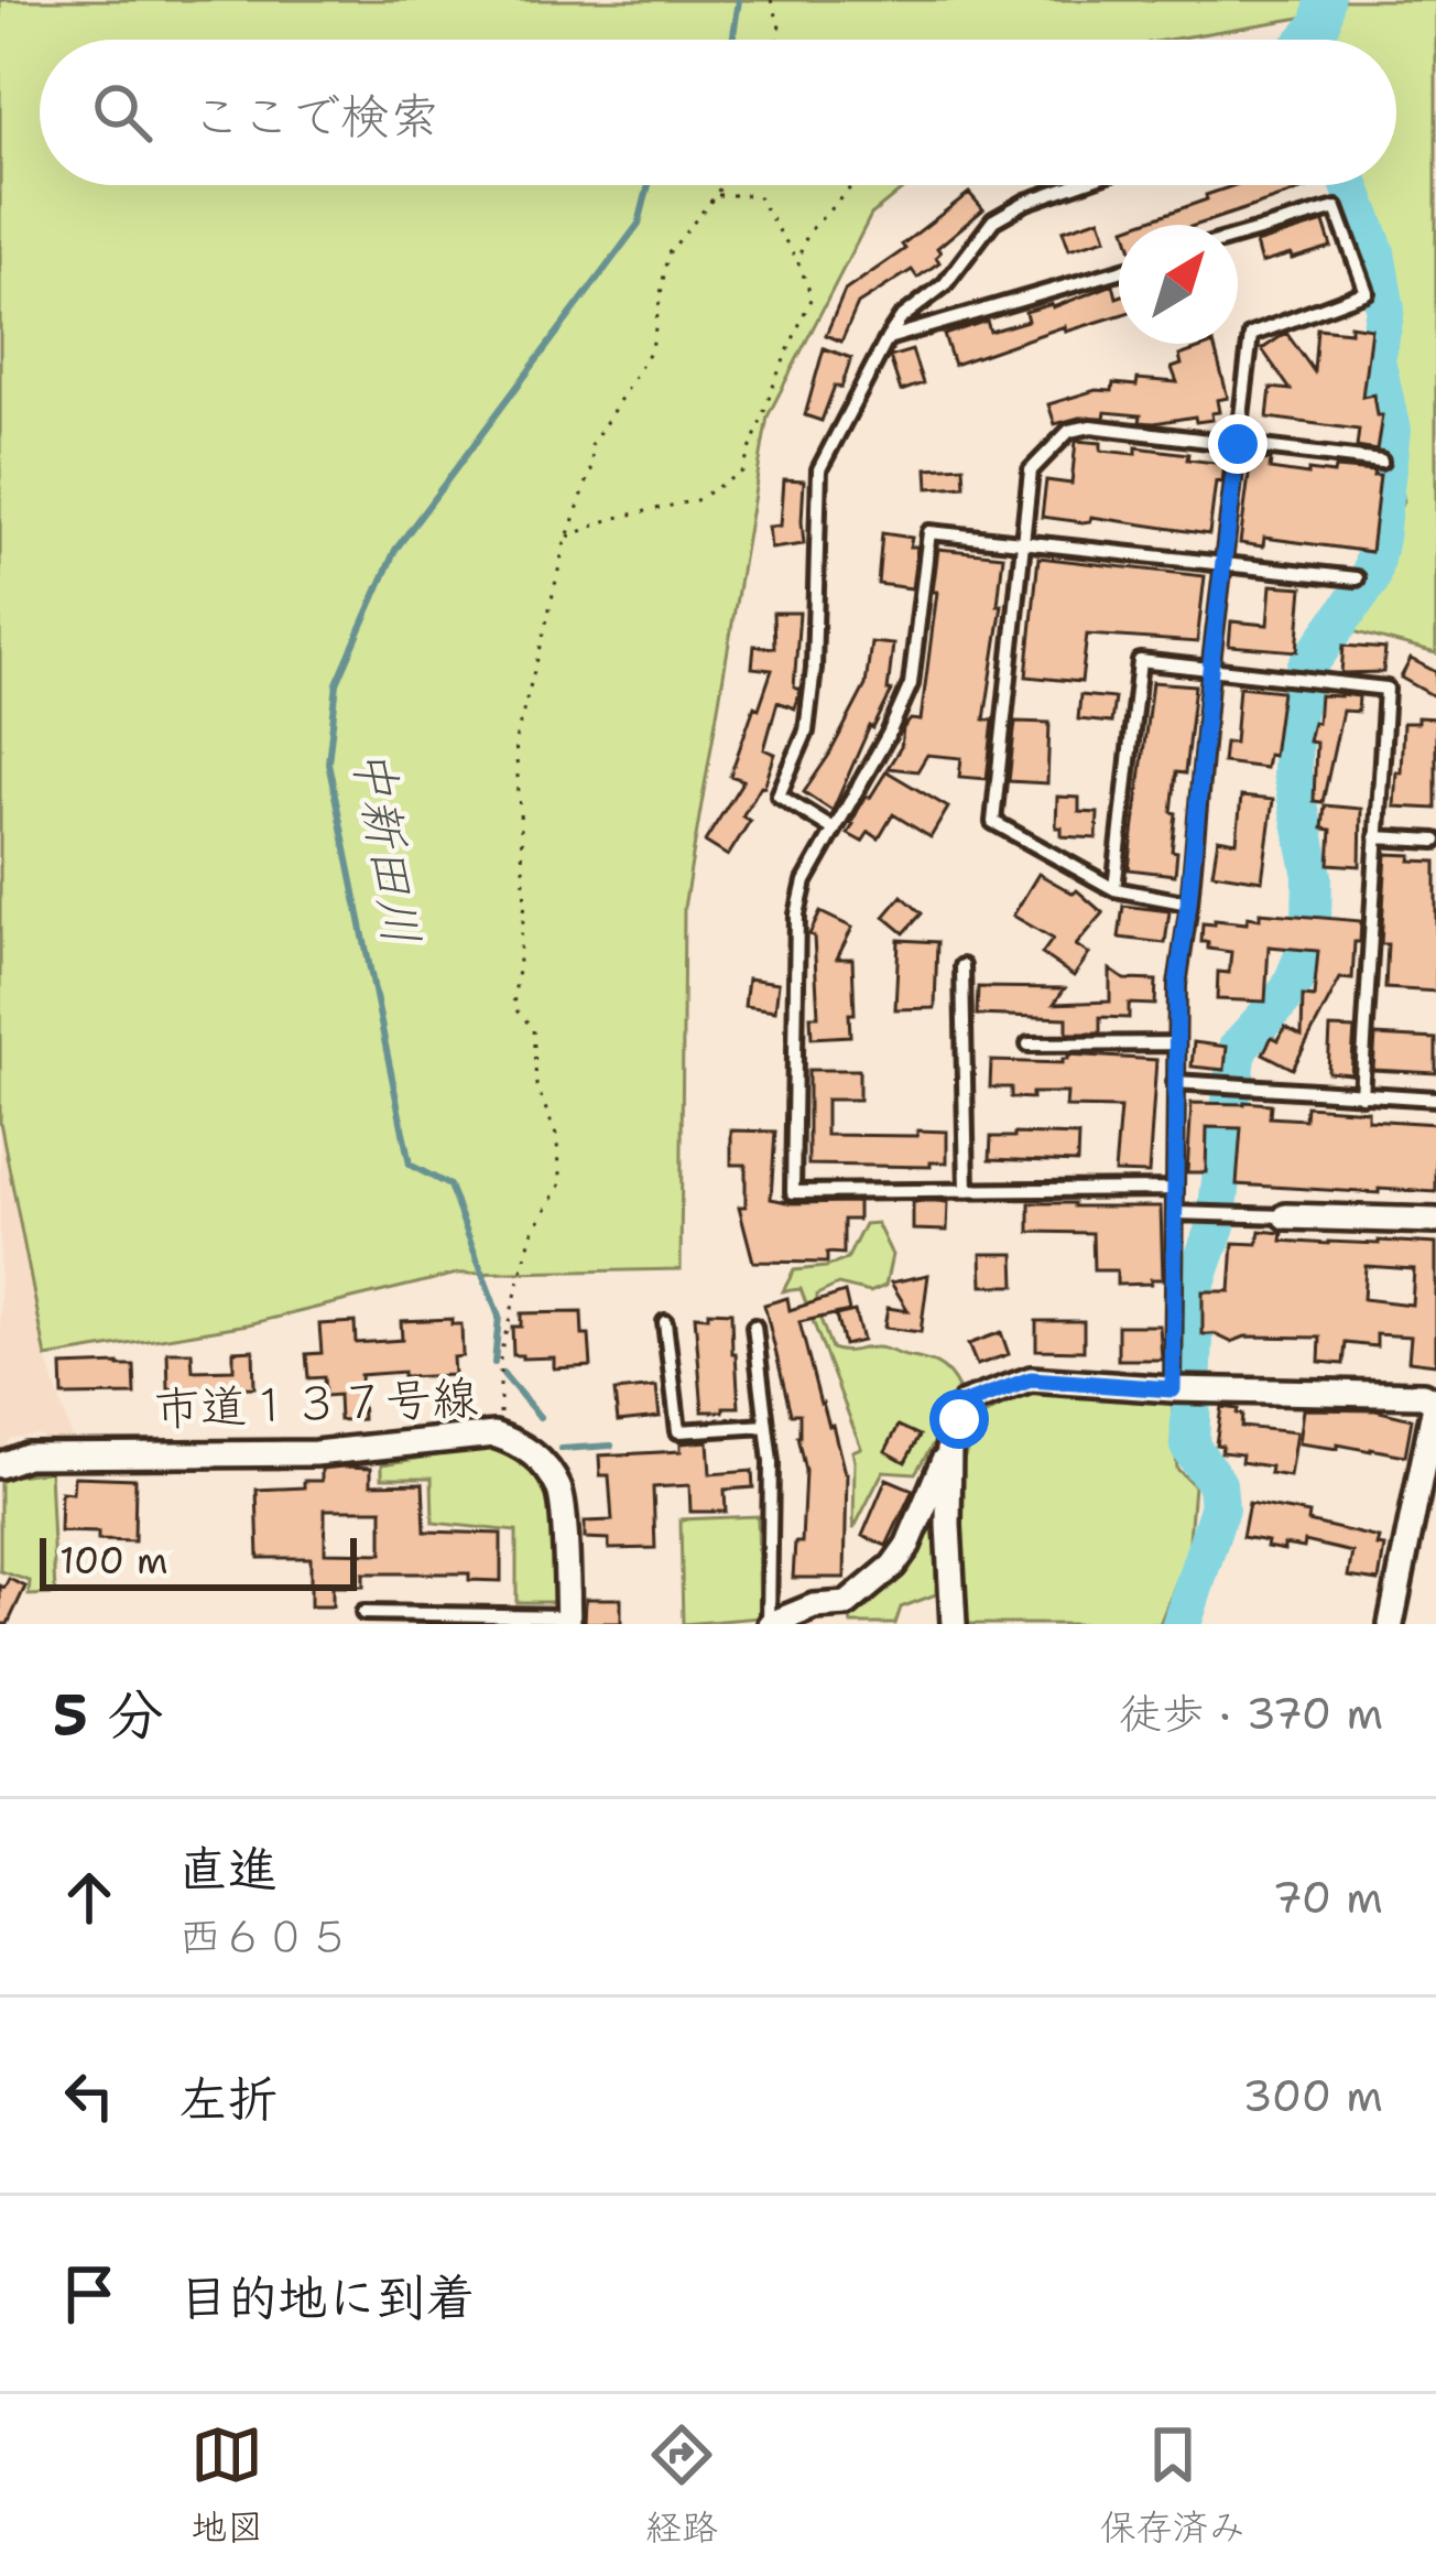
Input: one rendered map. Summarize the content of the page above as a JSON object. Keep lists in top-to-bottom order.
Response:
{
  "streets": {
    "street": ["市道１３７号線"]
  },
  "water": ["中新田川"],
  "scale_bar": "100 m",
  "north": "top right",
  "page": {
    "search": "ここで検索",
    "scale": "100 m",
    "heading": ["5 分", "徒歩 · 370 m"],
    "list": [
      ["直進", "西６０５", "70 m"],
      ["左折", "300 m"],
      "目的地に到着"
    ],
    "nav": ["地図", "経路", "保存済み"]
  }
}
